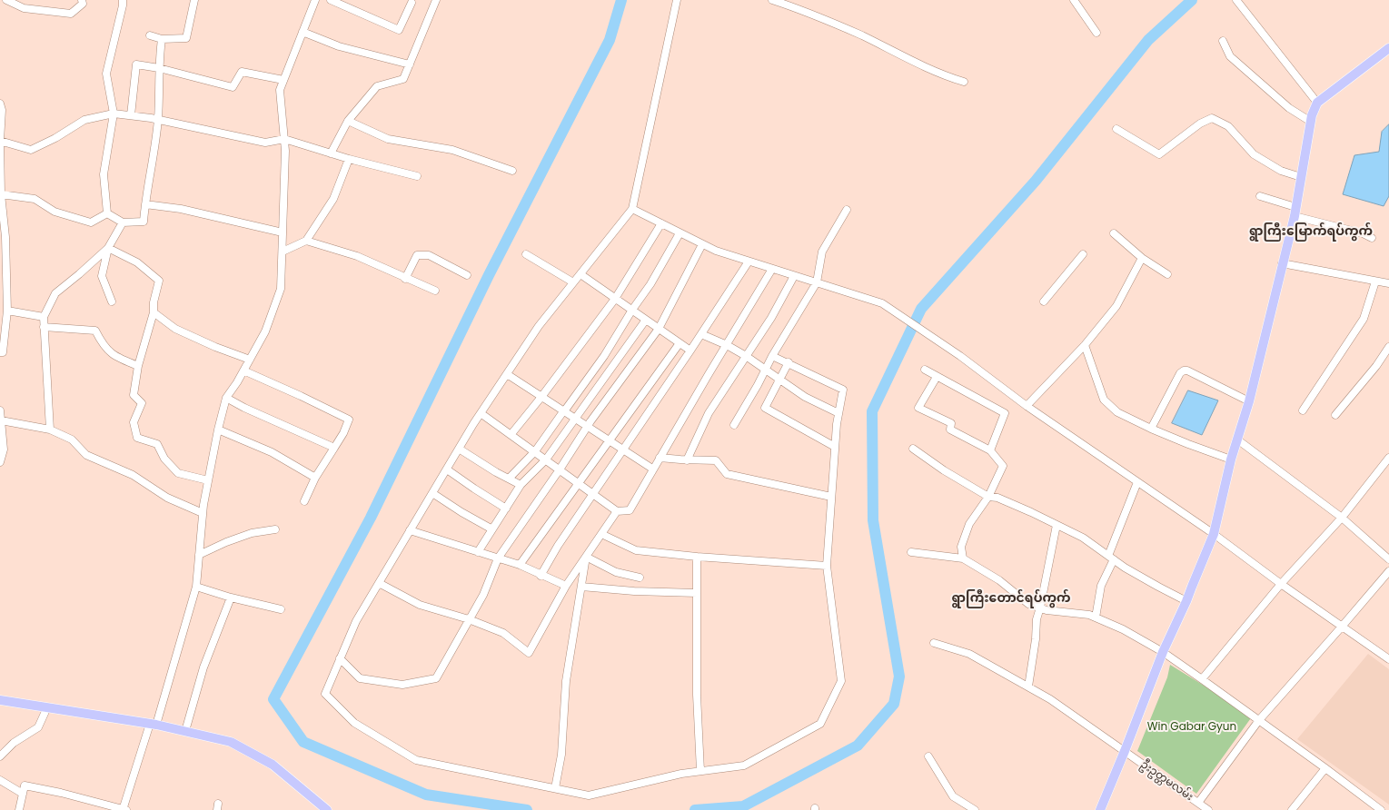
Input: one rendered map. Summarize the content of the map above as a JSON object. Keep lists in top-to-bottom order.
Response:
{
  "streets": {
    "street": ["ဦးဥတ္တမလမ်း"]
  },
  "districts": ["ရွာကြီးမြောက်ရပ်ကွက်", "ရွာကြီးတောင်ရပ်ကွက်"],
  "parks": ["Win Gabar Gyun"]
}
